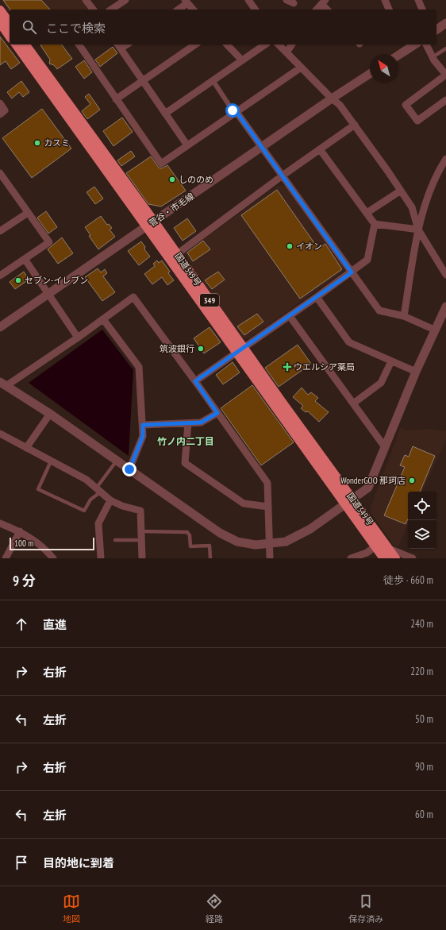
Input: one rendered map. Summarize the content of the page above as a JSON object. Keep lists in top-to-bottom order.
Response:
{
  "streets": {
    "highway": ["国道349号", "349"],
    "street": ["菅谷・市毛線"]
  },
  "crossings": [
    ["菅谷・市毛線", "国道349号"]
  ],
  "districts": ["竹ノ内二丁目"],
  "places": {
    "other": [
      "カスミ",
      "しののめ",
      "イオン",
      "セブン-イレブン",
      "筑波銀行",
      "WonderGOO 那珂店"
    ],
    "health": ["ウエルシア薬局"]
  },
  "scale_bar": "100 m",
  "north": "top left",
  "page": {
    "search": "ここで検索",
    "scale": "100 m",
    "heading": ["9 分", "徒歩 · 660 m"],
    "list": [
      ["直進", "240 m"],
      ["右折", "220 m"],
      ["左折", "50 m"],
      ["右折", "90 m"],
      ["左折", "60 m"],
      "目的地に到着"
    ],
    "nav": ["地図", "経路", "保存済み"]
  }
}
